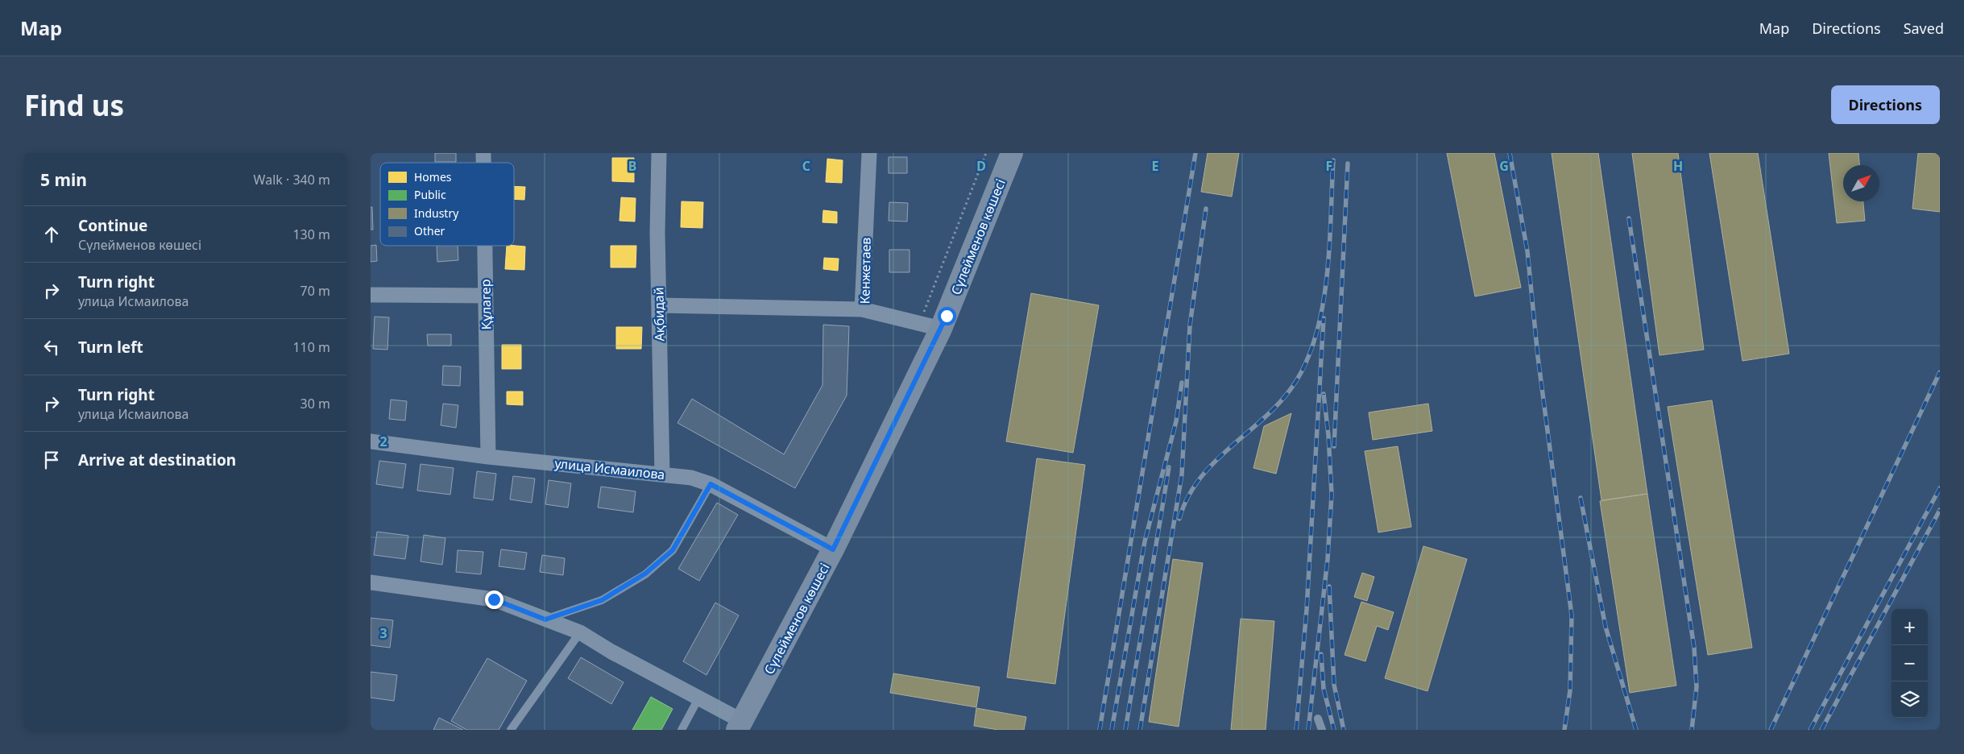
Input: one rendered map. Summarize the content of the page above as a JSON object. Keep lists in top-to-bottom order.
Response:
{
  "streets": {
    "street": [
      "Сүлейменов көшесі",
      "Кенжетаев",
      "Құлагер",
      "Ақбидай",
      "улица Исмаилова"
    ]
  },
  "crossings": [
    ["Сүлейменов көшесі", "Кенжетаев"],
    ["Сүлейменов көшесі", "улица Исмаилова"],
    ["Құлагер", "улица Исмаилова"],
    ["Ақбидай", "улица Исмаилова"]
  ],
  "legend": [
    "Homes",
    "Public",
    "Industry",
    "Other"
  ],
  "north": "top right",
  "page": {
    "header": "Map",
    "nav": ["Map", "Directions", "Saved"],
    "buttons": "Directions",
    "title": "Find us",
    "heading": ["5 min", "Walk · 340 m"],
    "list": [
      ["Continue", "Сүлейменов көшесі", "130 m"],
      ["Turn right", "улица Исмаилова", "70 m"],
      ["Turn left", "110 m"],
      ["Turn right", "улица Исмаилова", "30 m"],
      "Arrive at destination"
    ],
    "map_buttons": ["+", "−"]
  },
  "grid": {
    "columns": [
      "B",
      "C",
      "D",
      "E",
      "F",
      "G",
      "H"
    ],
    "rows": ["2", "3"]
  }
}
